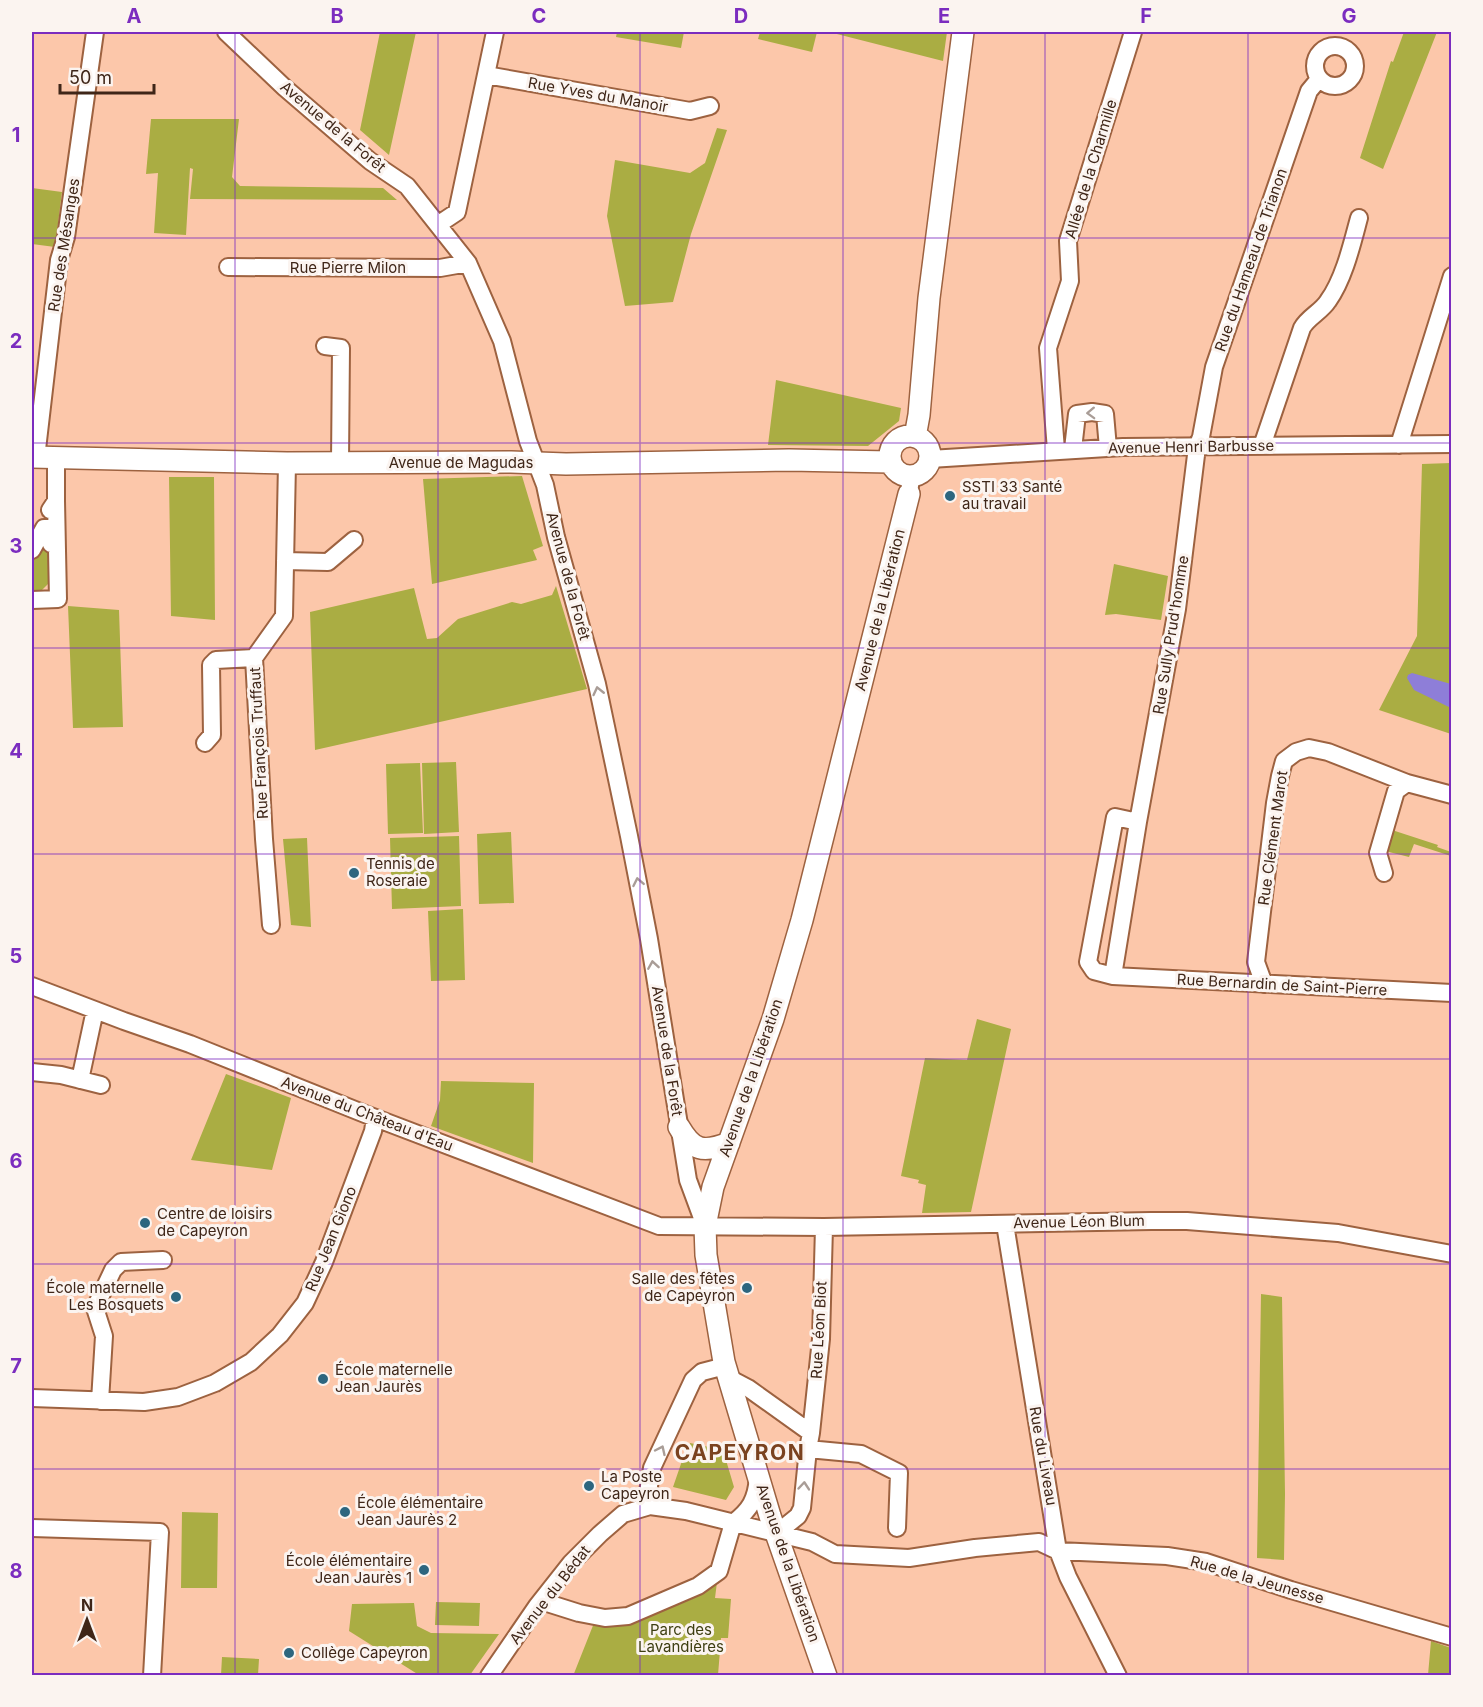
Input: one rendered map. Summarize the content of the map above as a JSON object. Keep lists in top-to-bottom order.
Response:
{
  "streets": {
    "main road": ["Avenue de Magudas", "Avenue de la Libération"],
    "street": [
      "Rue Yves du Manoir",
      "Avenue de la Forêt",
      "Allée de la Charmille",
      "Rue des Mésanges",
      "Rue du Hameau de Trianon",
      "Rue Pierre Milon",
      "Avenue Henri Barbusse",
      "Rue Sully Prud'homme",
      "Rue François Truffaut",
      "Rue Clément Marot",
      "Rue Bernardin de Saint-Pierre",
      "Avenue du Château d'Eau",
      "Avenue Léon Blum",
      "Rue Jean Giono",
      "Rue Léon Biot",
      "Rue du Liveau",
      "Rue de la Jeunesse",
      "Avenue du Bédat"
    ]
  },
  "crossings": [
    ["Avenue de la Forêt", "Rue Pierre Milon"],
    ["Avenue de la Forêt", "Avenue de Magudas"],
    ["Avenue de la Forêt", "Avenue de la Libération"],
    ["Avenue de la Forêt", "Avenue du Château d'Eau"],
    ["Avenue de la Forêt", "Avenue Léon Blum"],
    ["Allée de la Charmille", "Avenue Henri Barbusse"],
    ["Rue des Mésanges", "Avenue de Magudas"],
    ["Rue du Hameau de Trianon", "Avenue Henri Barbusse"],
    ["Rue du Hameau de Trianon", "Rue Sully Prud'homme"],
    ["Avenue Henri Barbusse", "Avenue de Magudas"],
    ["Avenue Henri Barbusse", "Avenue de la Libération"],
    ["Avenue Henri Barbusse", "Rue Sully Prud'homme"],
    ["Avenue de Magudas", "Avenue de la Libération"],
    ["Avenue de Magudas", "Rue François Truffaut"],
    ["Avenue de la Libération", "Avenue du Château d'Eau"],
    ["Avenue de la Libération", "Avenue Léon Blum"],
    ["Avenue de la Libération", "Rue Léon Biot"],
    ["Avenue de la Libération", "Rue de la Jeunesse"],
    ["Rue Sully Prud'homme", "Rue Bernardin de Saint-Pierre"],
    ["Rue Clément Marot", "Rue Bernardin de Saint-Pierre"],
    ["Avenue du Château d'Eau", "Avenue Léon Blum"],
    ["Avenue du Château d'Eau", "Rue Jean Giono"],
    ["Avenue Léon Blum", "Rue Léon Biot"],
    ["Avenue Léon Blum", "Rue du Liveau"],
    ["Rue Léon Biot", "Rue de la Jeunesse"],
    ["Rue du Liveau", "Rue de la Jeunesse"],
    ["Rue de la Jeunesse", "Avenue du Bédat"]
  ],
  "one_way": ["Avenue de la Forêt"],
  "districts": ["CAPEYRON"],
  "parks": ["Parc des Lavandières"],
  "places": [
    "SSTI 33 Santé au travail",
    "Tennis de Roseraie",
    "Centre de loisirs de Capeyron",
    "Salle des fêtes de Capeyron",
    "École maternelle Les Bosquets",
    "École maternelle Jean Jaurès",
    "La Poste Capeyron",
    "École élémentaire Jean Jaurès 2",
    "École élémentaire Jean Jaurès 1",
    "Collège Capeyron"
  ],
  "scale_bar": "50 m",
  "north": "top",
  "grid": {
    "columns": [
      "A",
      "B",
      "C",
      "D",
      "E",
      "F",
      "G"
    ],
    "rows": [
      "1",
      "2",
      "3",
      "4",
      "5",
      "6",
      "7",
      "8"
    ]
  }
}
